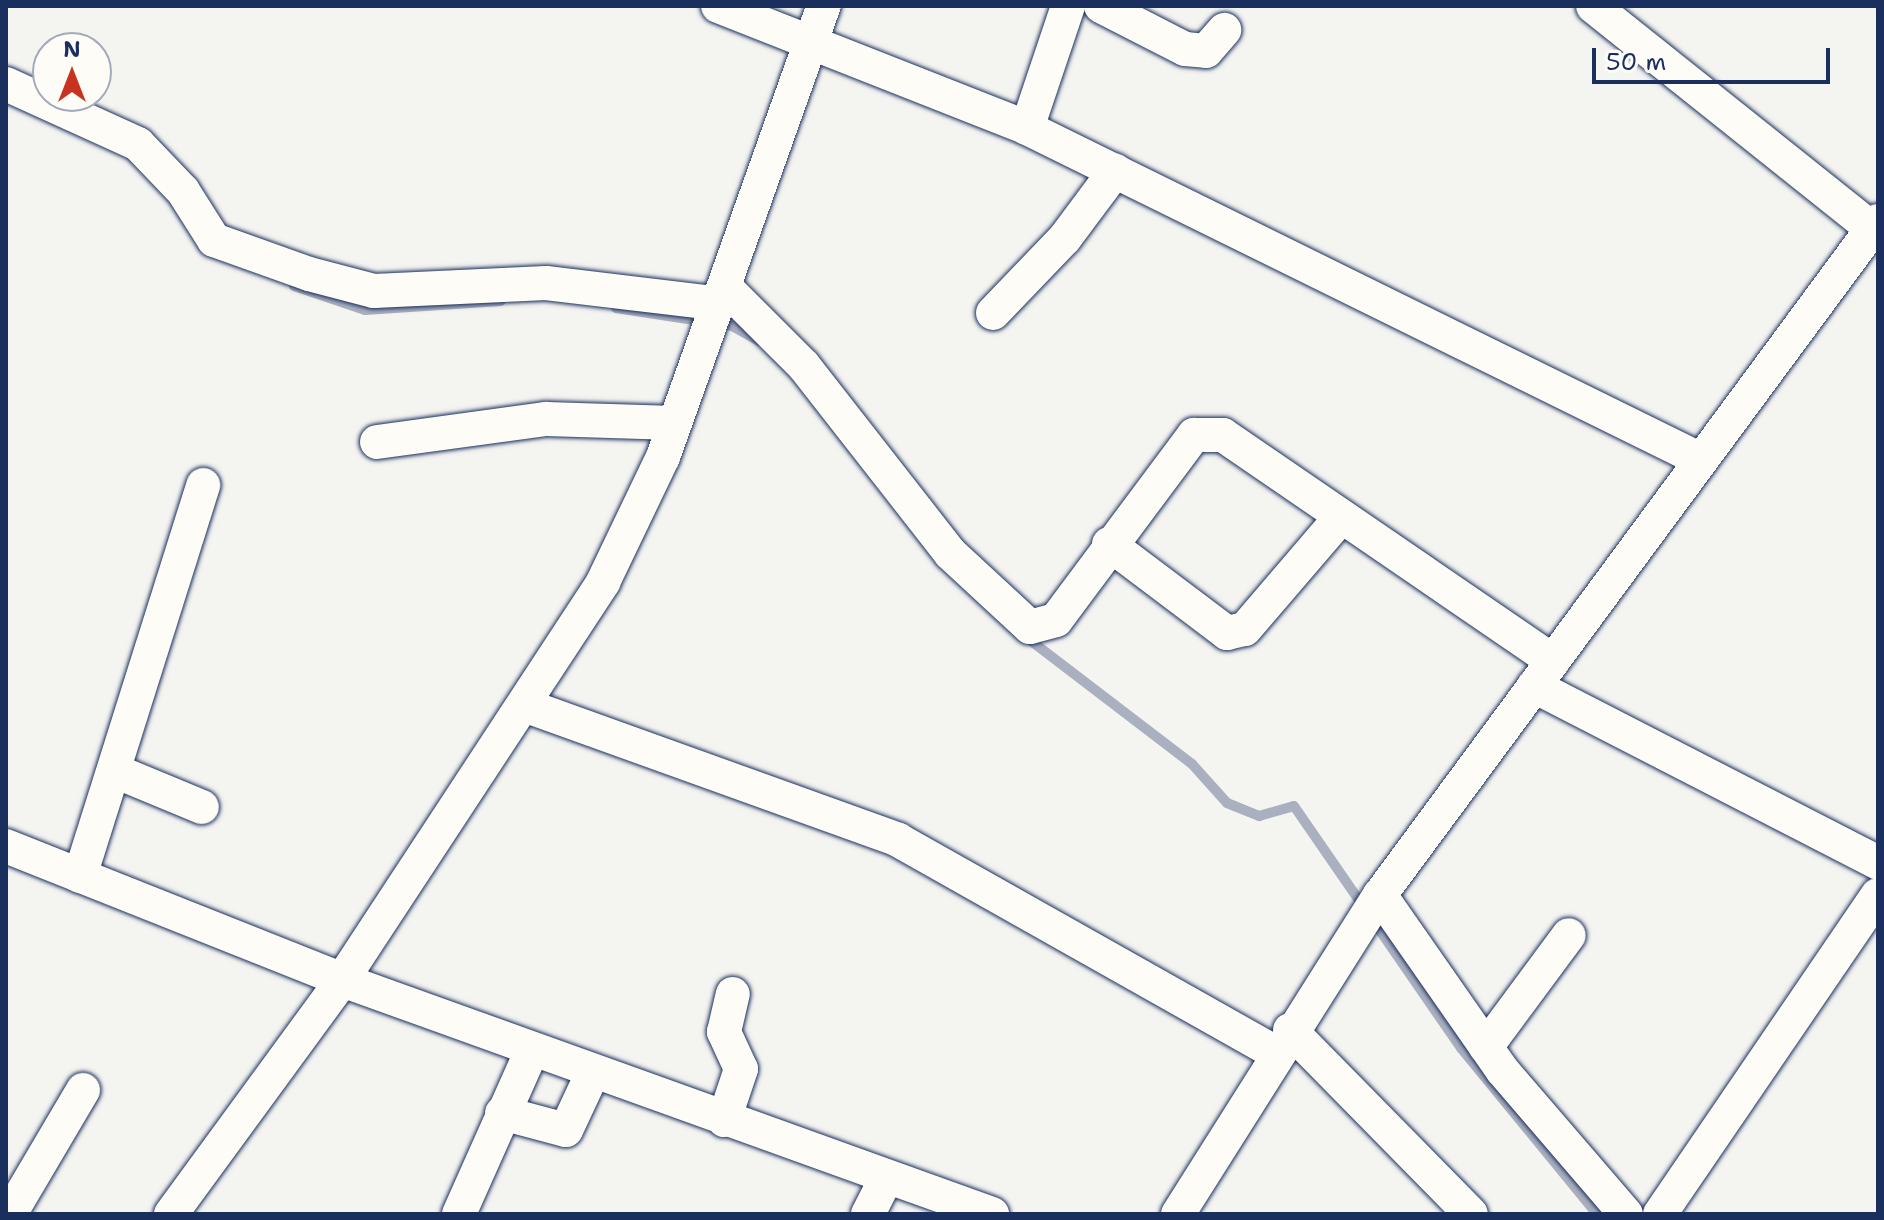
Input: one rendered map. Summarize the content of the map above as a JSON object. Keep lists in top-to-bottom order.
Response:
{
  "scale_bar": "50 m",
  "north": "top"
}
